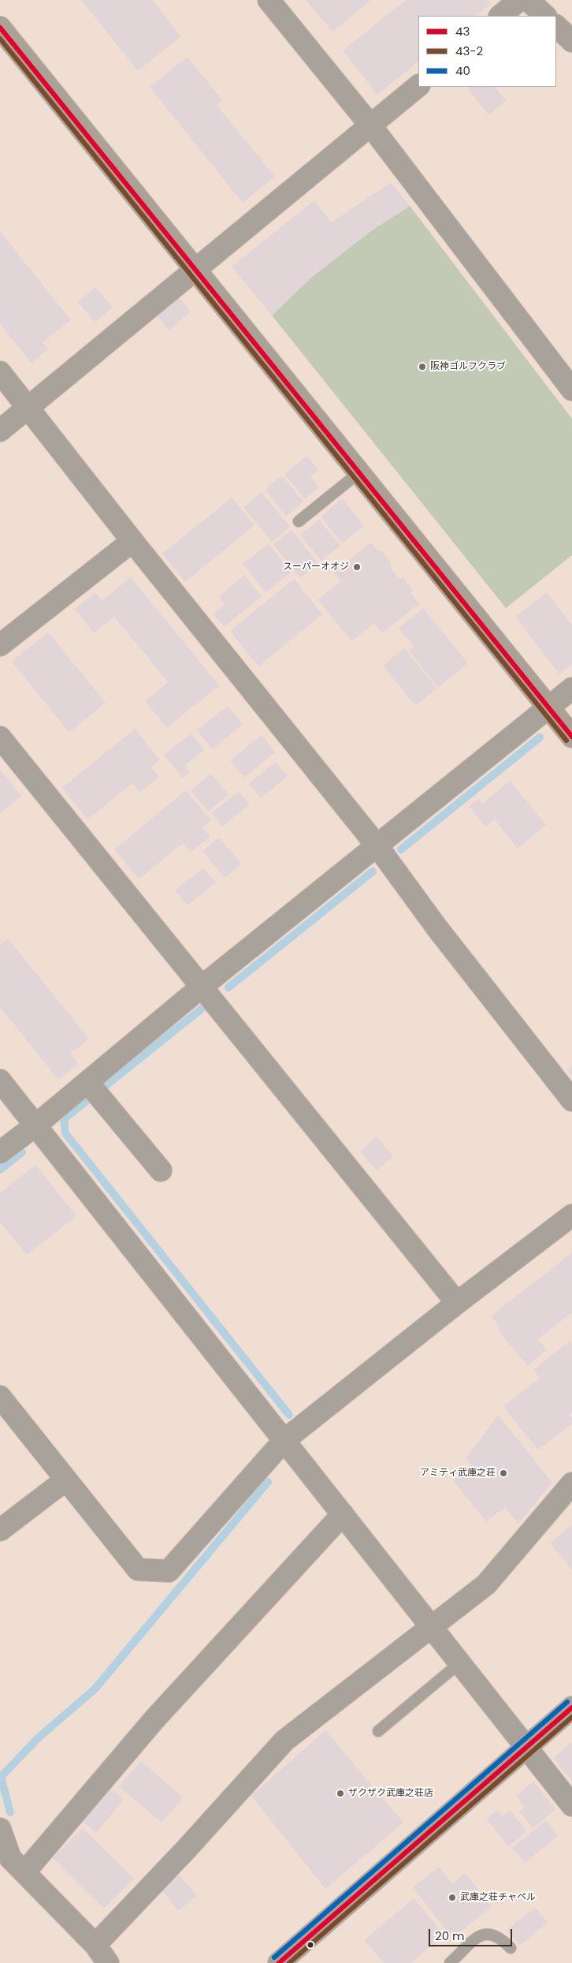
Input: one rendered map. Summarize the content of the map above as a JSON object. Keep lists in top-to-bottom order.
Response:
{
  "places": [
    "阪神ゴルフクラブ",
    "スーパーオオジ",
    "アミティ武庫之荘",
    "ザクザク武庫之荘店",
    "武庫之荘チャペル"
  ],
  "lines": ["transit line 43", "transit line 43-2", "transit line 40"],
  "legend": ["43", "43-2", "40"],
  "scale_bar": "20 m"
}
